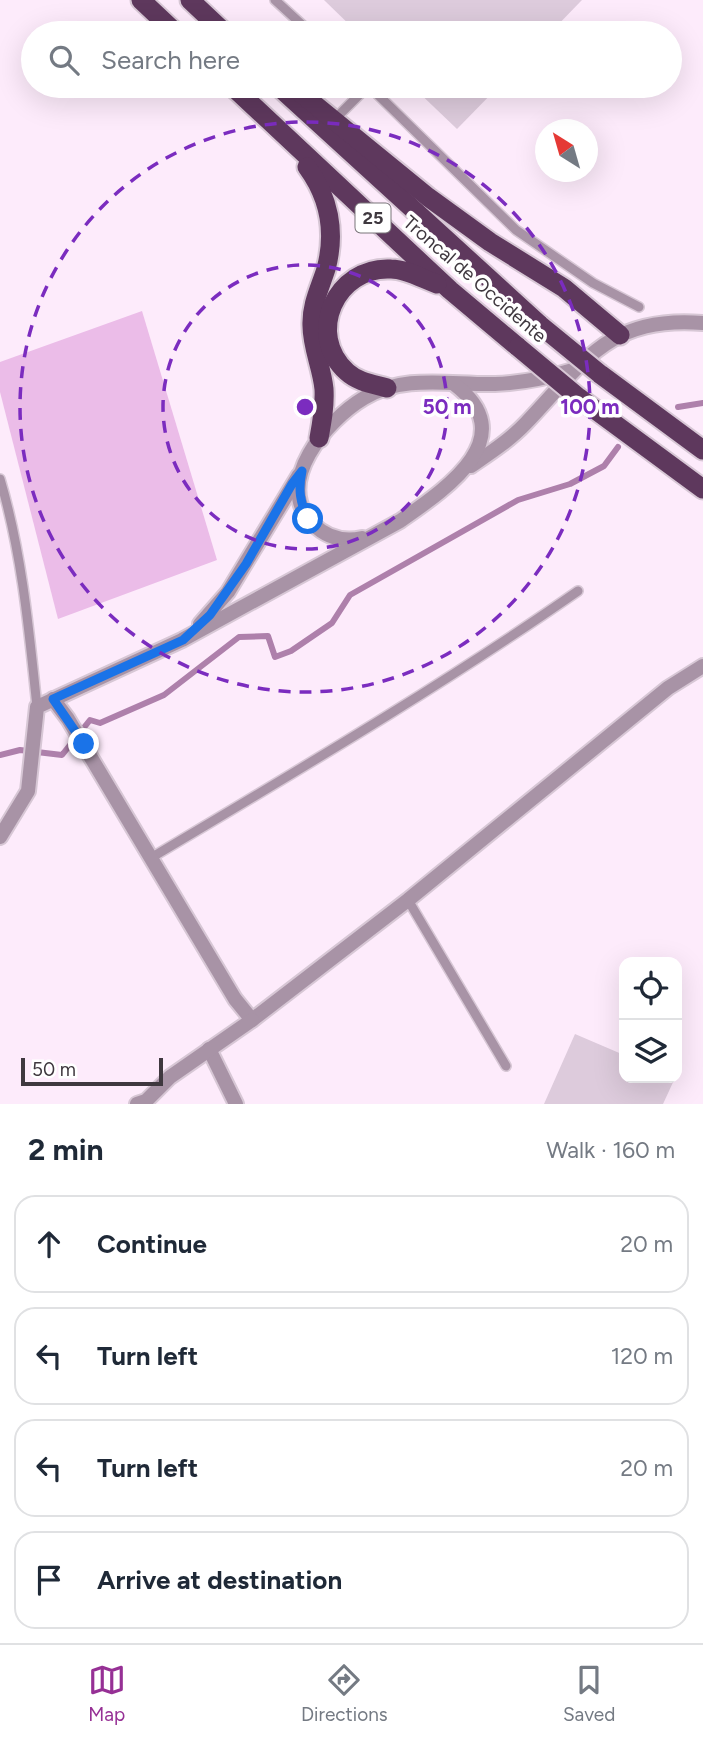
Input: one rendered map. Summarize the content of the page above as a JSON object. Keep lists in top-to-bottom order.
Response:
{
  "streets": {
    "highway": ["25", "Troncal de Occidente"]
  },
  "scale_bar": "50 m",
  "north": "top left",
  "page": {
    "search": "Search here",
    "scale": "50 m",
    "heading": ["2 min", "Walk · 160 m"],
    "list": [
      ["Continue", "20 m"],
      ["Turn left", "120 m"],
      ["Turn left", "20 m"],
      "Arrive at destination"
    ],
    "nav": ["Map", "Directions", "Saved"]
  },
  "rings": ["50 m", "100 m"]
}
